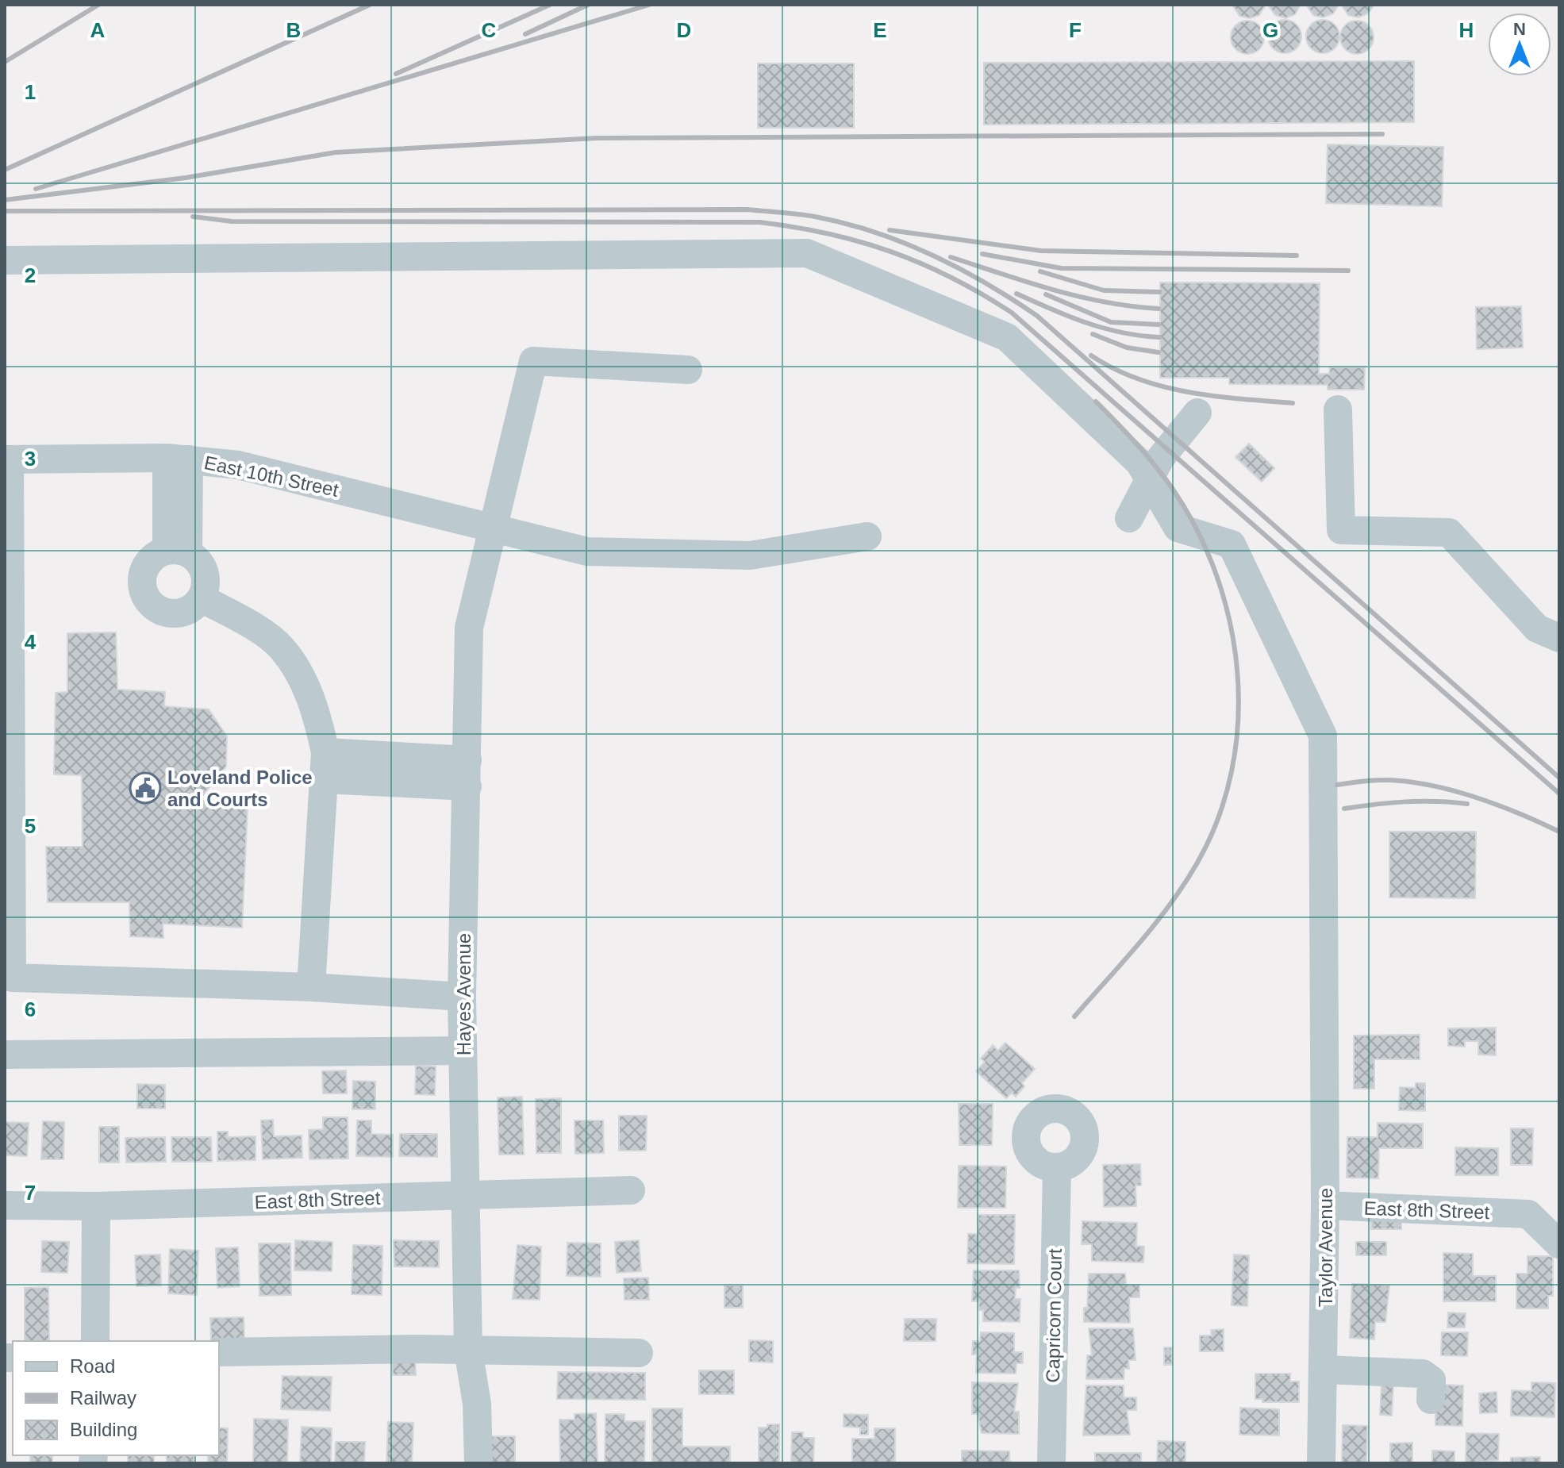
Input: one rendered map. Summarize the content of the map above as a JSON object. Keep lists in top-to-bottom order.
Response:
{
  "streets": {
    "street": [
      "East 10th Street",
      "Hayes Avenue",
      "East 8th Street",
      "Taylor Avenue",
      "Capricorn Court"
    ]
  },
  "crossings": [
    ["East 10th Street", "Hayes Avenue"],
    ["Hayes Avenue", "East 8th Street"],
    ["East 8th Street", "Taylor Avenue"]
  ],
  "places": {
    "public building": ["Loveland Police and Courts"]
  },
  "legend": ["Road", "Railway", "Building"],
  "north": "top",
  "grid": {
    "columns": [
      "A",
      "B",
      "C",
      "D",
      "E",
      "F",
      "G",
      "H"
    ],
    "rows": [
      "1",
      "2",
      "3",
      "4",
      "5",
      "6",
      "7"
    ]
  }
}
